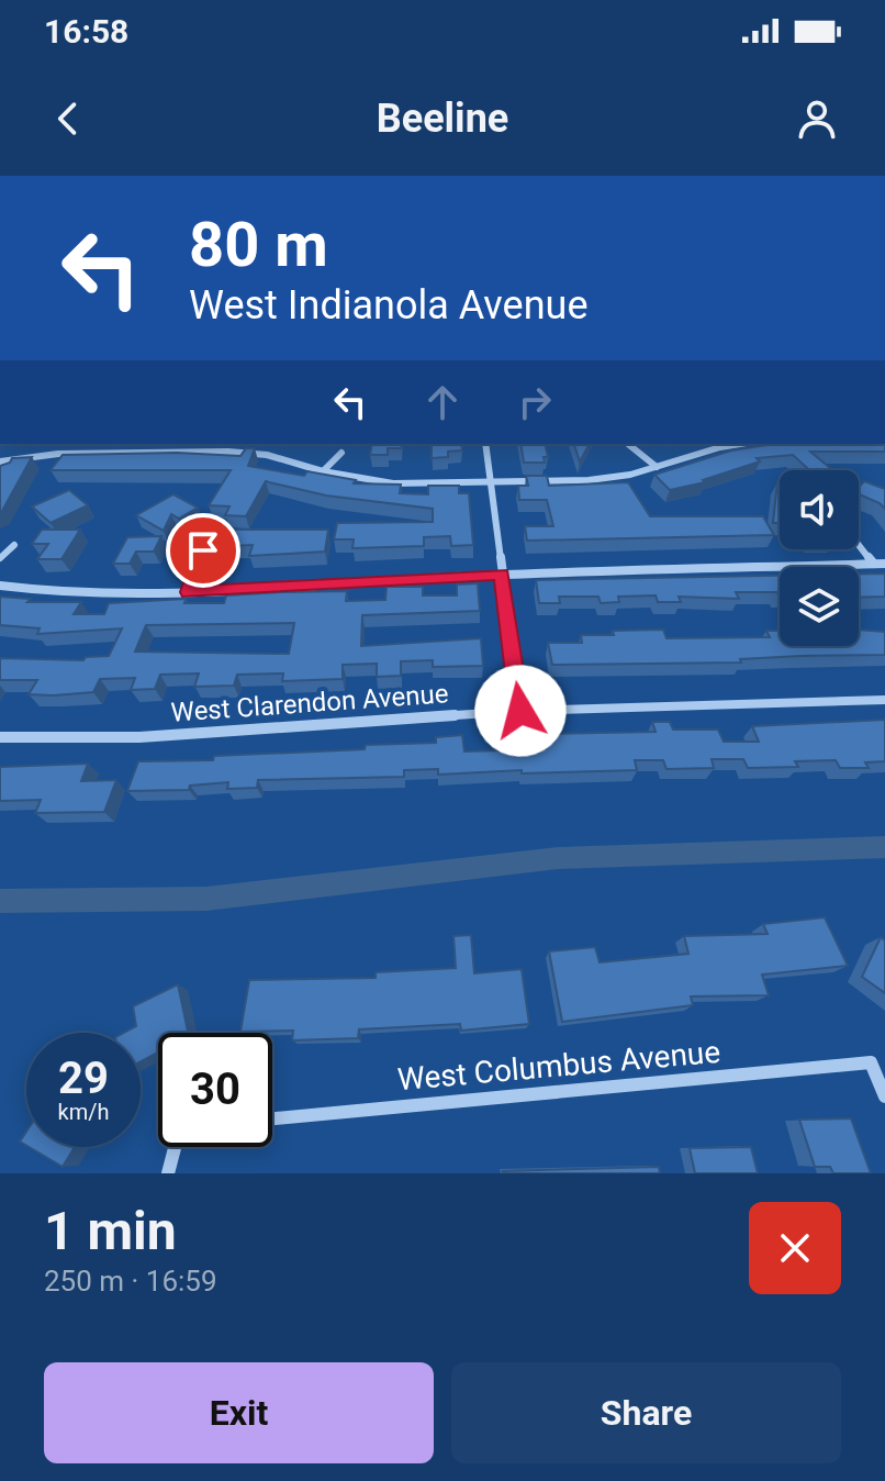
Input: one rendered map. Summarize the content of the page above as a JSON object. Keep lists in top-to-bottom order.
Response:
{
  "streets": {
    "street": ["West Clarendon Avenue", "West Columbus Avenue"]
  },
  "page": {
    "status": "16:58",
    "header": "Beeline",
    "turn": ["80 m", "West Indianola Avenue"],
    "speed": "29 km/h",
    "limit": "30",
    "heading": ["1 min", "250 m · 16:59"],
    "buttons": ["Exit", "Share"]
  }
}
